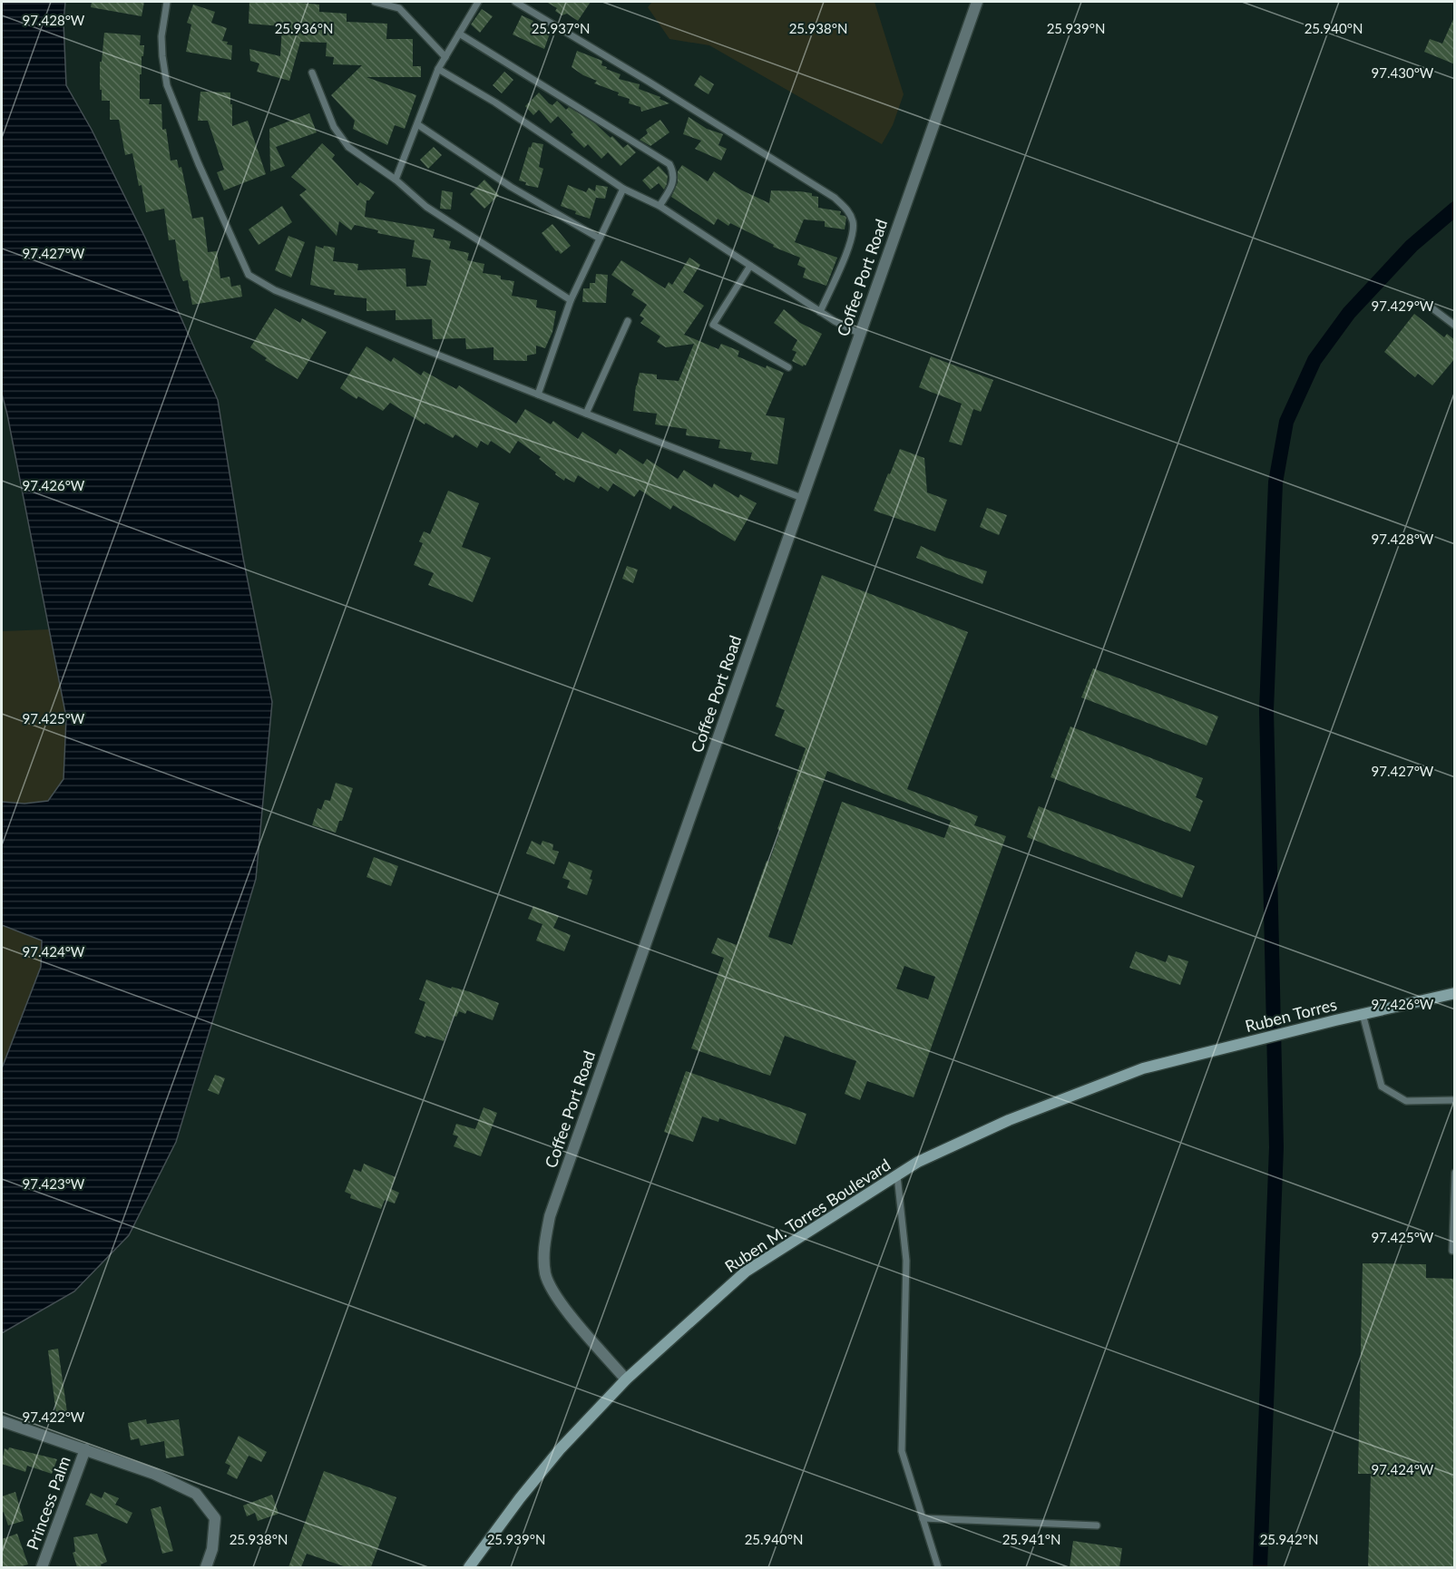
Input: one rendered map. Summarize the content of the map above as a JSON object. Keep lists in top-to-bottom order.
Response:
{
  "streets": {
    "main road": ["Ruben Torres", "Ruben M. Torres Boulevard"],
    "street": ["Coffee Port Road", "Princess Palm"]
  },
  "crossings": [
    ["Coffee Port Road", "Ruben M. Torres Boulevard"],
    ["Ruben Torres", "Ruben M. Torres Boulevard"]
  ],
  "coordinates": [
    "97.428°W",
    "25.936°N",
    "25.937°N",
    "25.938°N",
    "25.939°N",
    "25.940°N",
    "97.430°W",
    "97.427°W",
    "97.429°W",
    "97.426°W",
    "97.425°W",
    "97.424°W",
    "97.423°W",
    "97.422°W",
    "25.941°N",
    "25.942°N"
  ]
}
